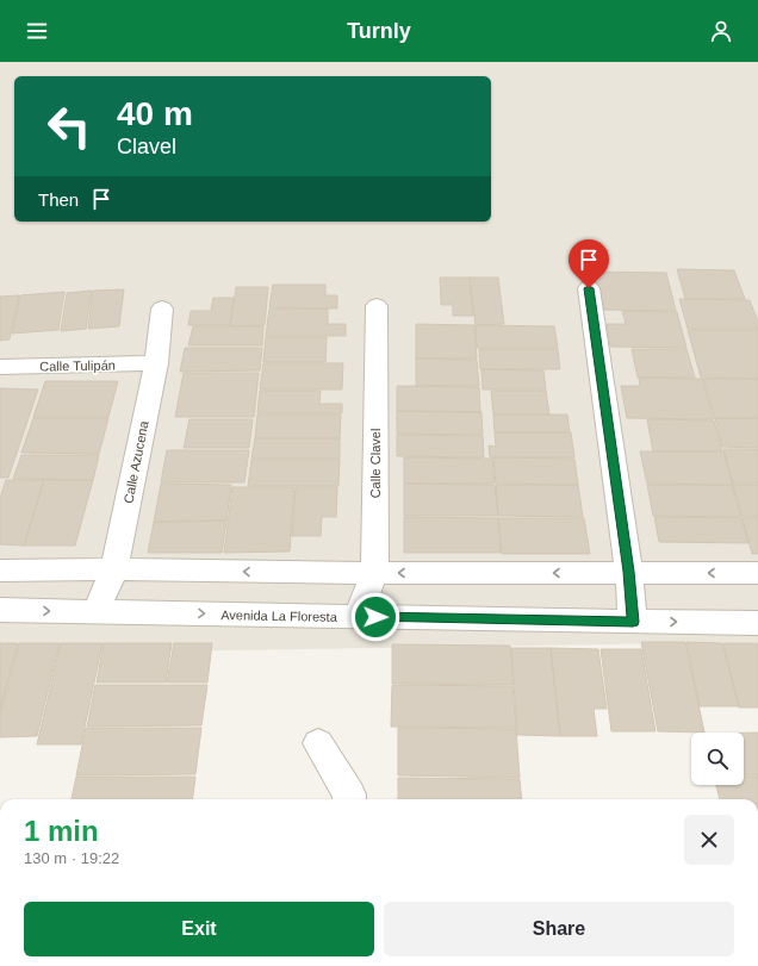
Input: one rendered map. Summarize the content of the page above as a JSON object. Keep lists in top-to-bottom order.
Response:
{
  "streets": {
    "street": [
      "Calle Tulipán",
      "Calle Azucena",
      "Calle Clavel",
      "Avenida La Floresta"
    ]
  },
  "crossings": [
    ["Calle Tulipán", "Calle Azucena"],
    ["Calle Azucena", "Avenida La Floresta"],
    ["Calle Clavel", "Avenida La Floresta"]
  ],
  "page": {
    "header": "Turnly",
    "turn": ["40 m", "Clavel"],
    "then": "Then",
    "heading": ["1 min", "130 m · 19:22"],
    "buttons": ["Exit", "Share"]
  }
}
